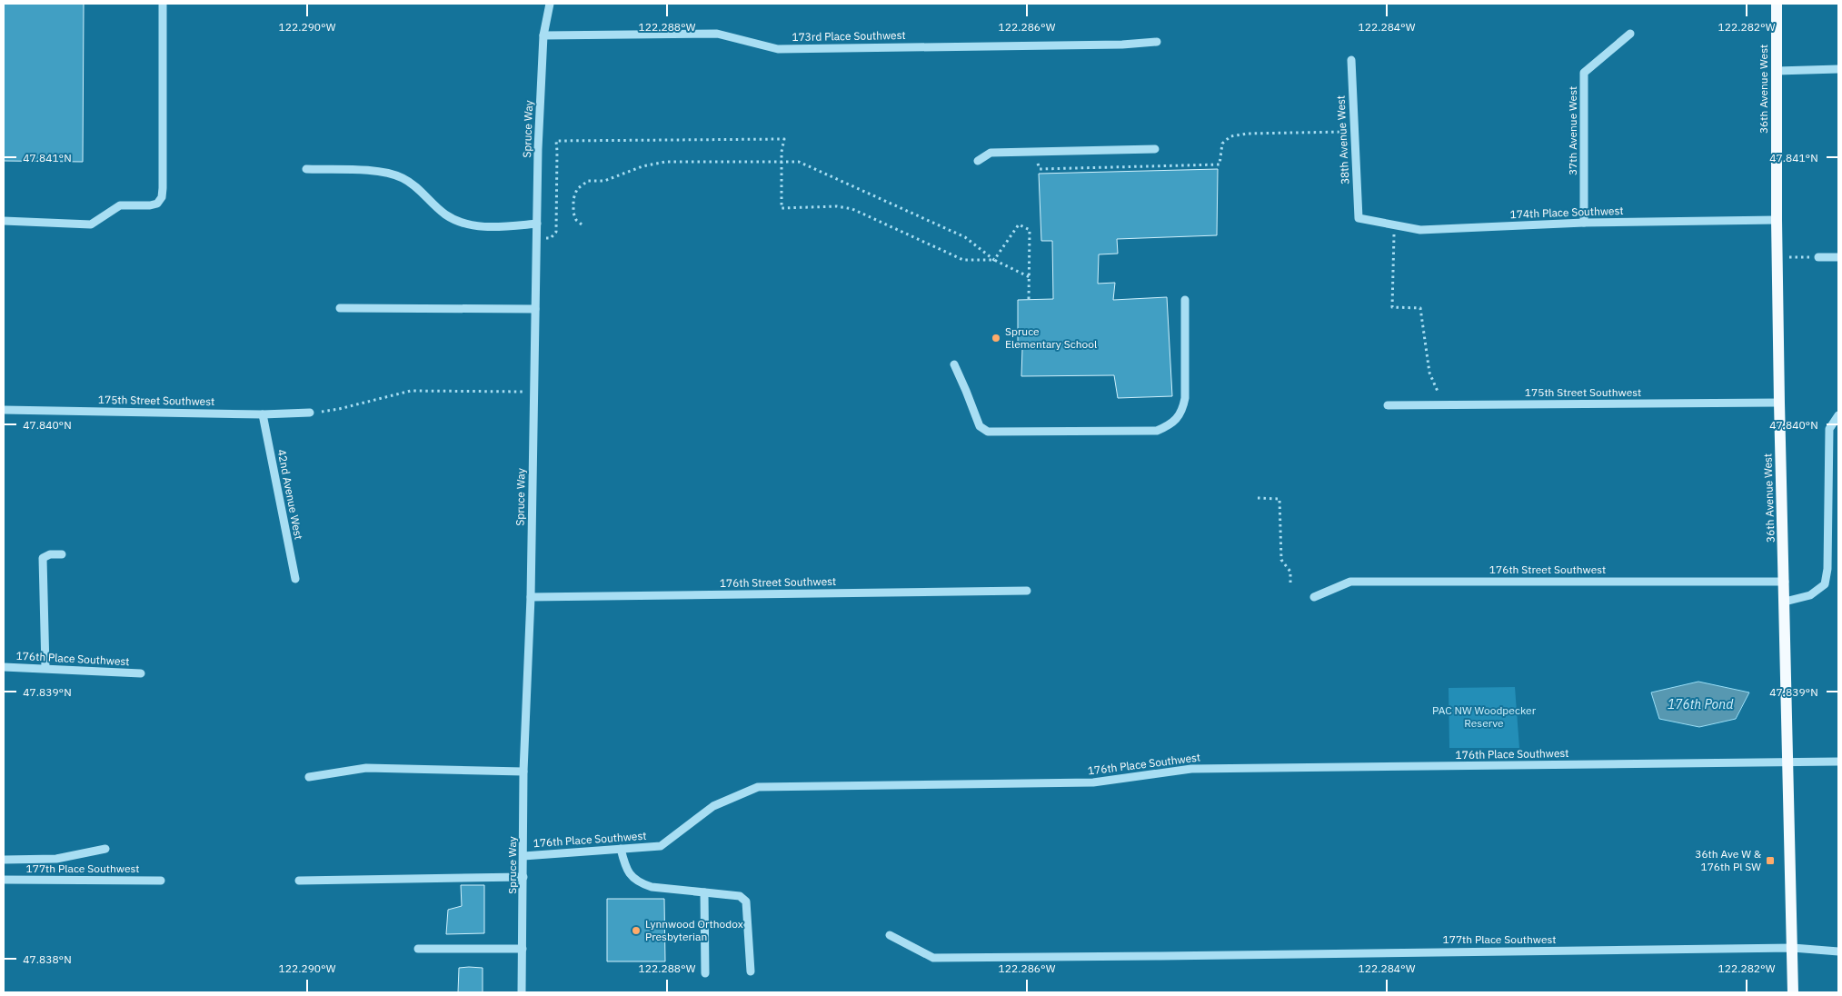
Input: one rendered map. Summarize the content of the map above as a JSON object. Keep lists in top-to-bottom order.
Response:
{
  "streets": {
    "main road": ["36th Avenue West"],
    "street": [
      "173rd Place Southwest",
      "Spruce Way",
      "37th Avenue West",
      "38th Avenue West",
      "174th Place Southwest",
      "175th Street Southwest",
      "42nd Avenue West",
      "176th Street Southwest",
      "176th Place Southwest",
      "177th Place Southwest"
    ]
  },
  "crossings": [
    ["173rd Place Southwest", "Spruce Way"],
    ["36th Avenue West", "174th Place Southwest"],
    ["36th Avenue West", "175th Street Southwest"],
    ["36th Avenue West", "176th Street Southwest"],
    ["36th Avenue West", "176th Place Southwest"],
    ["36th Avenue West", "177th Place Southwest"],
    ["Spruce Way", "176th Street Southwest"],
    ["Spruce Way", "176th Place Southwest"],
    ["37th Avenue West", "174th Place Southwest"],
    ["38th Avenue West", "174th Place Southwest"],
    ["175th Street Southwest", "42nd Avenue West"]
  ],
  "water": ["176th Pond"],
  "parks": ["PAC NW Woodpecker Reserve"],
  "places": {
    "other": ["Spruce Elementary School", "Lynnwood Orthodox Presbyterian"],
    "transit": ["36th Ave W & 176th Pl SW"]
  },
  "coordinates": [
    "122.290°W",
    "122.288°W",
    "122.286°W",
    "122.284°W",
    "122.282°W",
    "47.841°N",
    "47.840°N",
    "47.839°N",
    "47.838°N"
  ]
}
